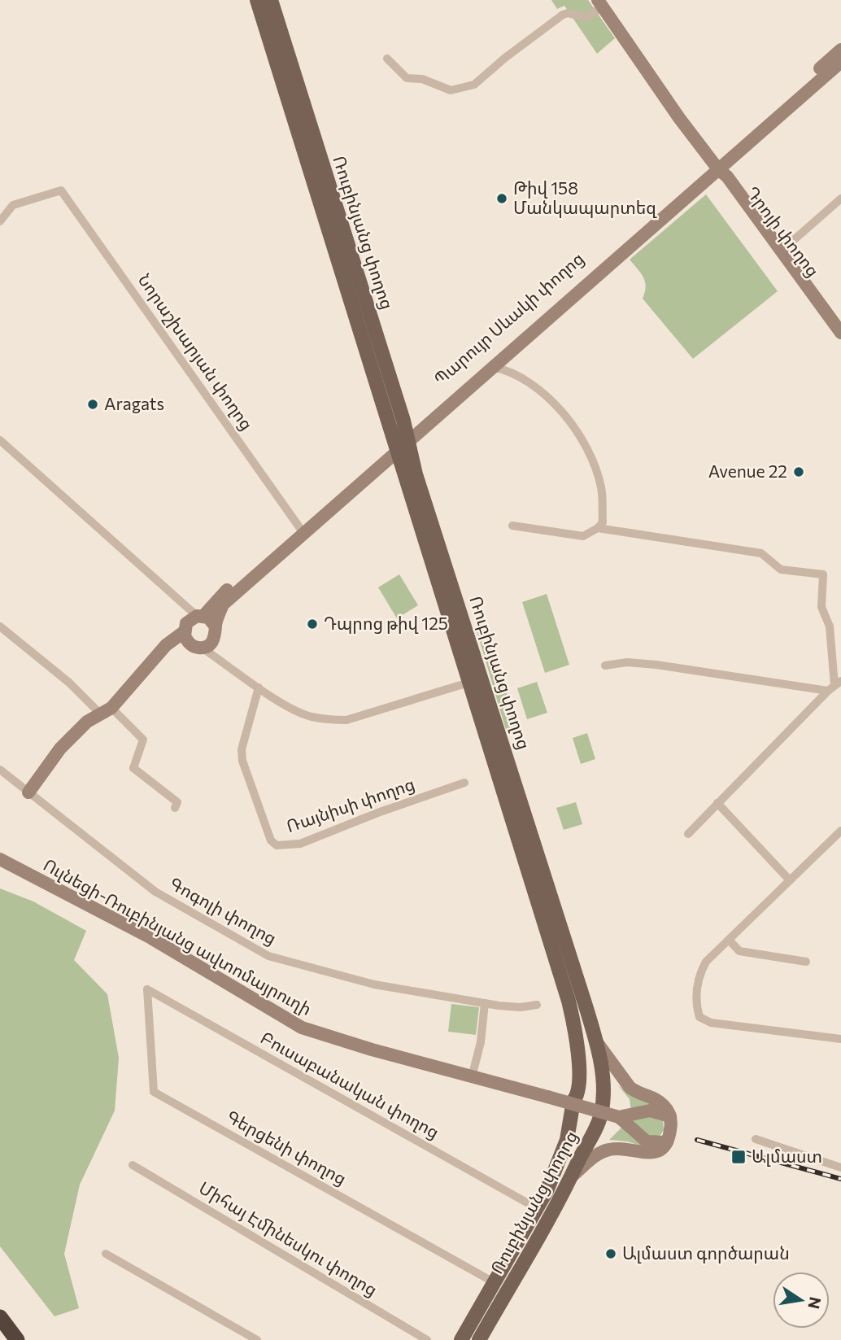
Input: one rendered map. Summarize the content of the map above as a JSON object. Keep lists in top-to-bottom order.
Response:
{
  "streets": {
    "main road": ["Ռուբինյանց փողոց"],
    "street": [
      "Դրոյի փողոց",
      "Պարույր Սևակի փողոց",
      "Նորաշխարյան փողոց",
      "Ռայնիսի փողոց",
      "Գոգոլի փողոց",
      "Ուլնեցի-Ռուբինյանց ավտոմայրուղի",
      "Բուսաբանական փողոց",
      "Գերցենի փողոց",
      "Միհայ Էմինեսկու փողոց"
    ]
  },
  "crossings": [
    ["Դրոյի փողոց", "Պարույր Սևակի փողոց"],
    ["Ռուբինյանց փողոց", "Պարույր Սևակի փողոց"],
    ["Ռուբինյանց փողոց", "Բուսաբանական փողոց"],
    ["Ռուբինյանց փողոց", "Գերցենի փողոց"],
    ["Պարույր Սևակի փողոց", "Նորաշխարյան փողոց"],
    ["Բուսաբանական փողոց", "Գերցենի փողոց"]
  ],
  "places": {
    "other": [
      "Թիվ 158 Մանկապարտեզ",
      "Aragats",
      "Avenue 22",
      "Դպրոց թիվ 125",
      "Ալմաստ գործարան"
    ],
    "transit": ["Ալմաստ"]
  },
  "north": "right"
}
